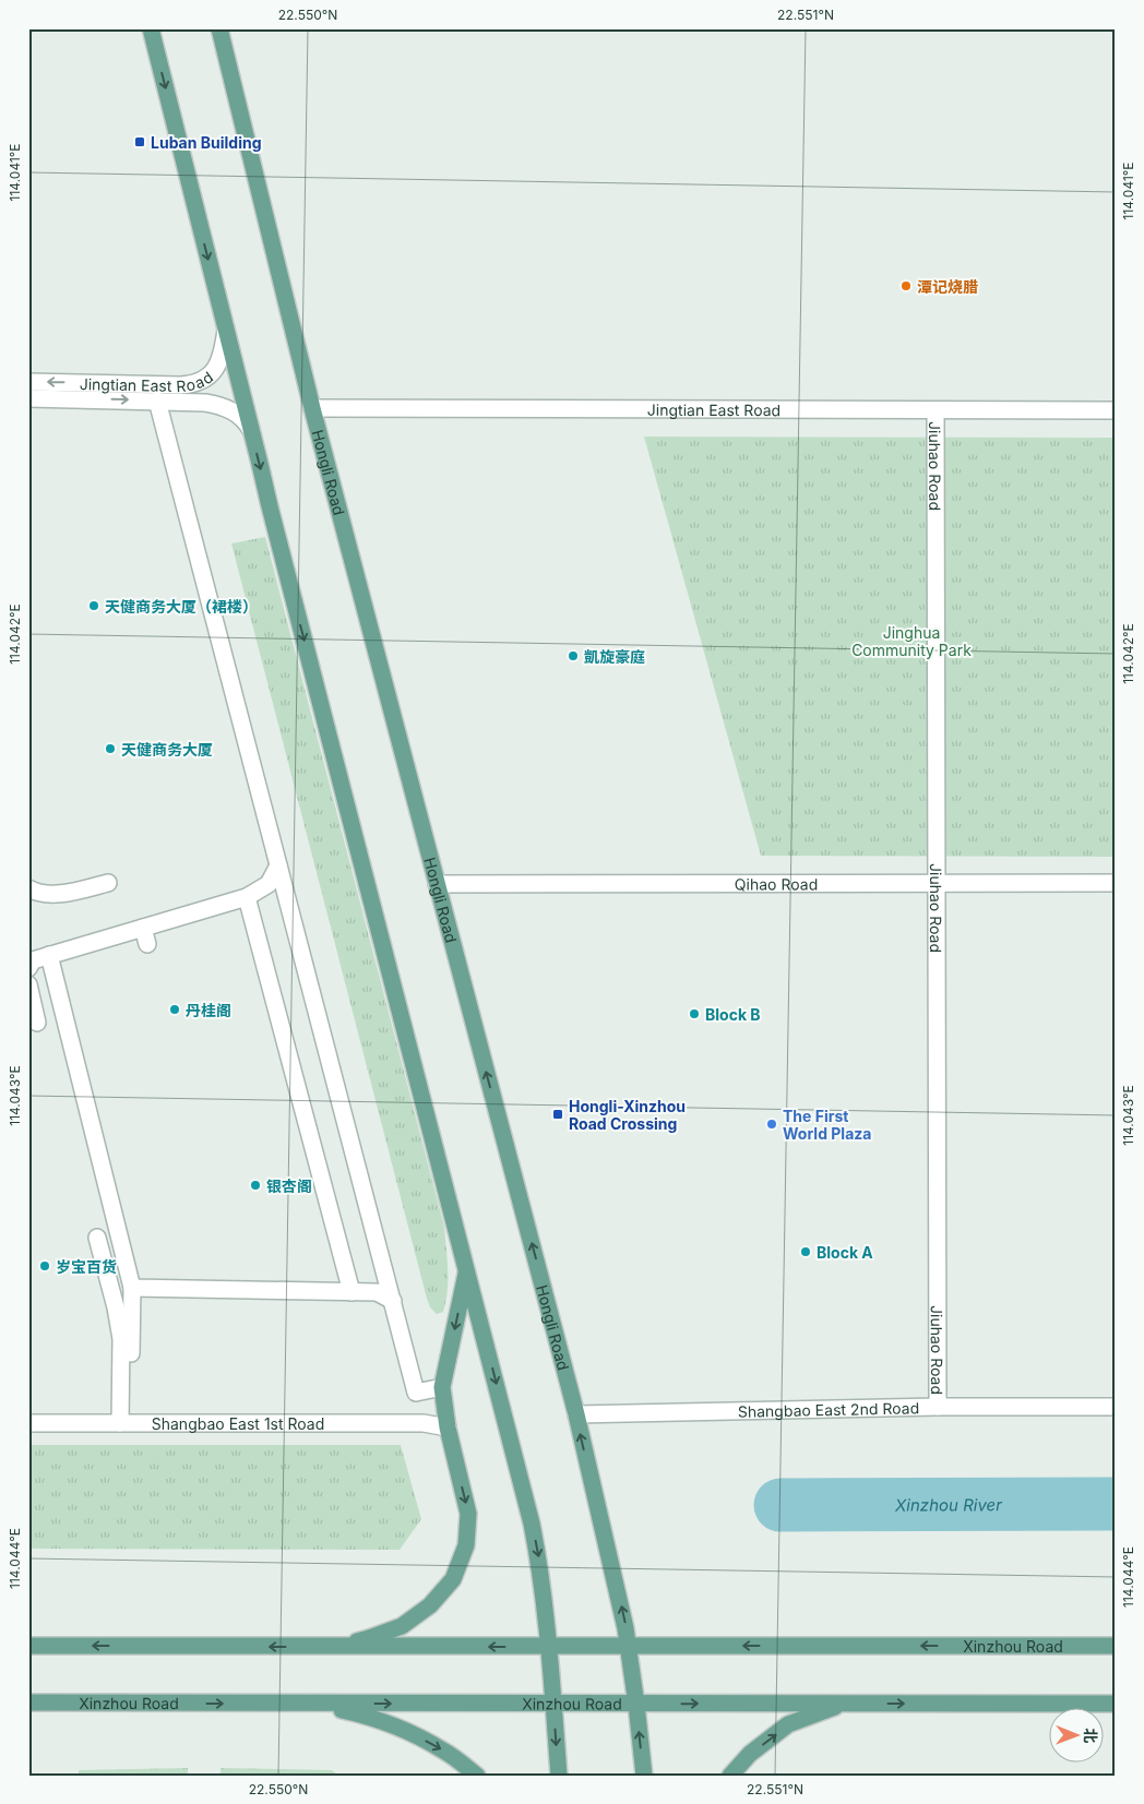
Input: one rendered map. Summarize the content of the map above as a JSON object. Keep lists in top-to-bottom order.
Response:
{
  "streets": {
    "main road": ["Hongli Road", "Xinzhou Road"],
    "street": [
      "Jingtian East Road",
      "Jiuhao Road",
      "Qihao Road",
      "Shangbao East 2nd Road",
      "Shangbao East 1st Road"
    ]
  },
  "crossings": [
    ["Jingtian East Road", "Jiuhao Road"],
    ["Jingtian East Road", "Hongli Road"],
    ["Jiuhao Road", "Qihao Road"],
    ["Jiuhao Road", "Shangbao East 2nd Road"],
    ["Hongli Road", "Qihao Road"],
    ["Hongli Road", "Shangbao East 2nd Road"],
    ["Hongli Road", "Xinzhou Road"]
  ],
  "water": ["Xinzhou River"],
  "parks": ["Jinghua Community Park"],
  "places": {
    "transit": ["Luban Building", "Hongli-Xinzhou Road Crossing"],
    "other": [
      "潭记烧腊",
      "天健商务大厦（裙楼）",
      "凱旋豪庭",
      "天健商务大厦",
      "丹桂阁",
      "Block B",
      "The First World Plaza",
      "银杏阁",
      "Block A",
      "岁宝百货"
    ]
  },
  "north": "right",
  "coordinates": [
    "22.550°N",
    "22.551°N",
    "114.041°E",
    "114.042°E",
    "114.043°E",
    "114.044°E"
  ]
}
